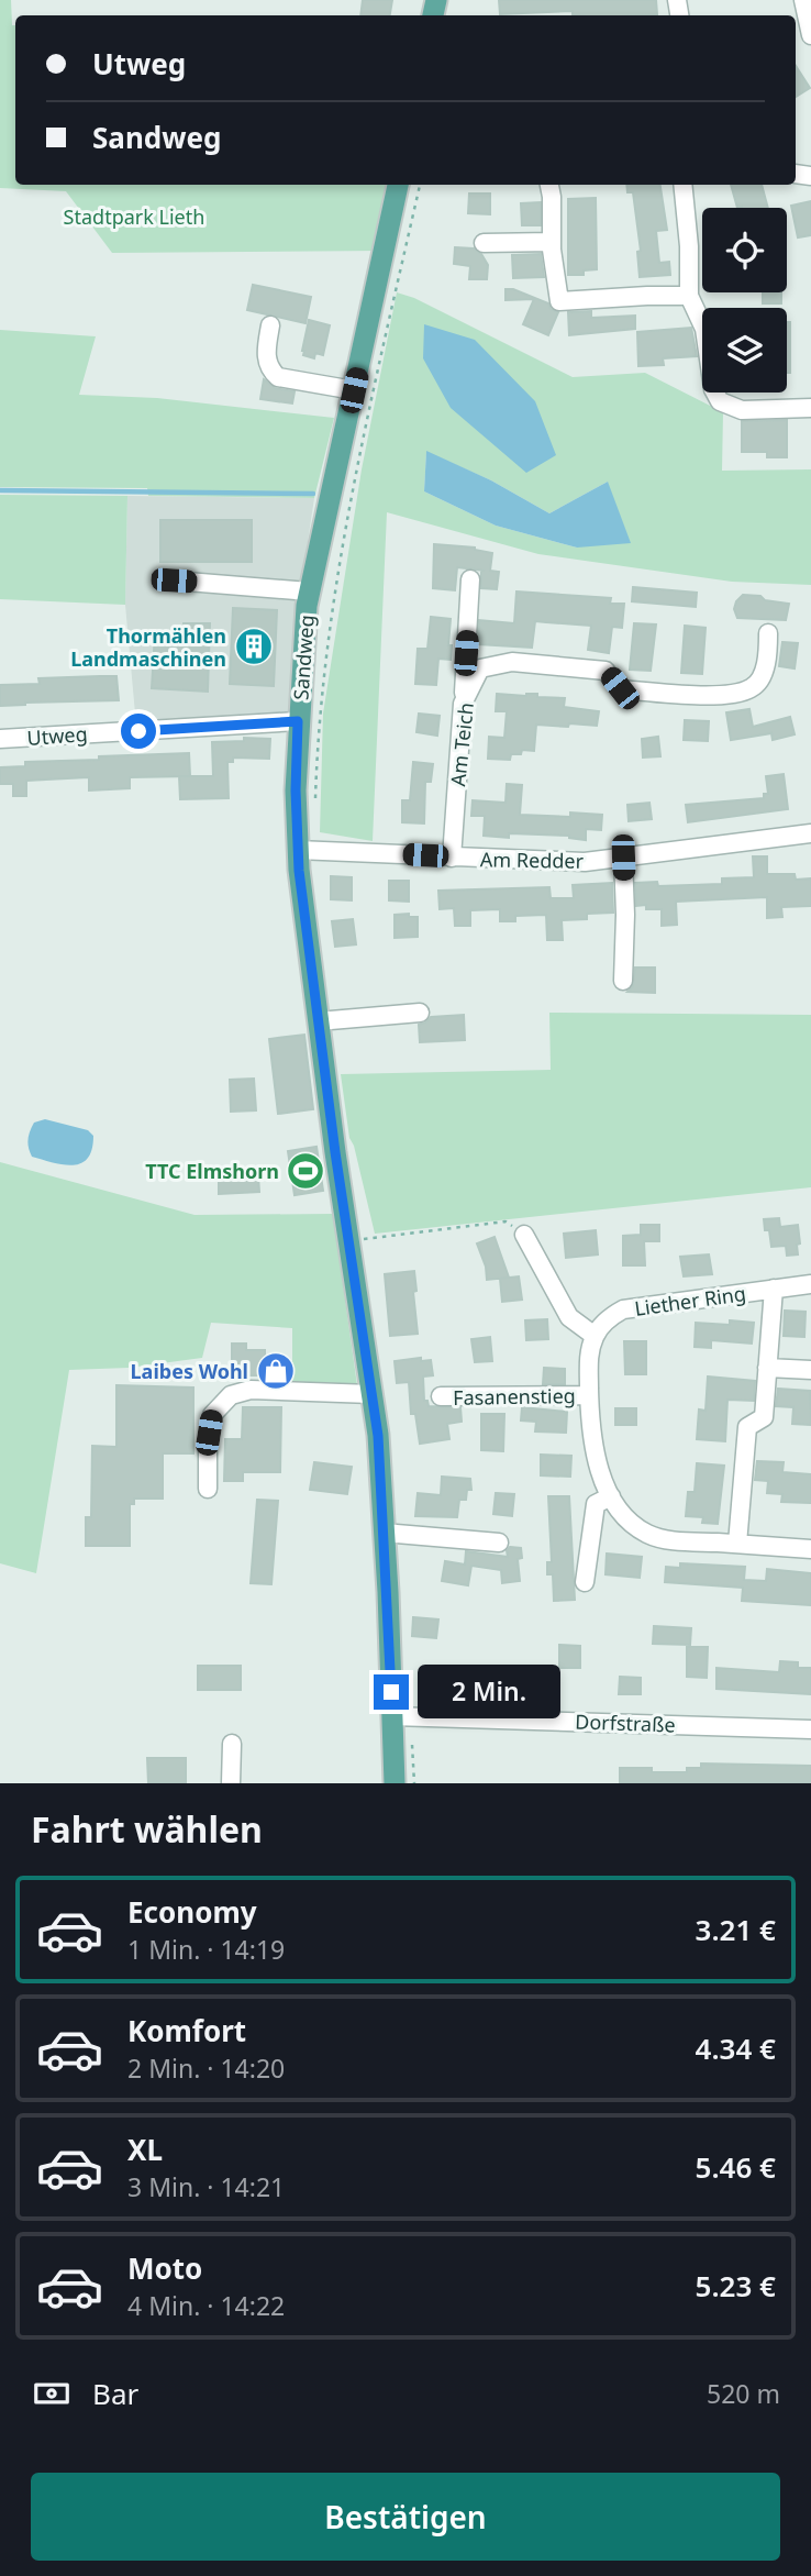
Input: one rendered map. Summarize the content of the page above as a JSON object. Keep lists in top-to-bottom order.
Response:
{
  "streets": {
    "main road": ["Sandweg"],
    "street": [
      "Utweg",
      "Am Teich",
      "Am Redder",
      "Liether Ring",
      "Fasanenstieg",
      "Dorfstraße"
    ]
  },
  "crossings": [
    ["Sandweg", "Utweg"],
    ["Sandweg", "Am Redder"],
    ["Sandweg", "Dorfstraße"],
    ["Am Teich", "Am Redder"]
  ],
  "parks": ["Stadtpark Lieth"],
  "places": {
    "building": ["Thormählen Landmaschinen"],
    "sports": ["TTC Elmshorn"],
    "shop": ["Laibes Wohl"]
  },
  "page": {
    "banner": ["Utweg", "Sandweg"],
    "bubble": "2 Min.",
    "heading": "Fahrt wählen",
    "list": [
      {
        "name": "Economy",
        "note": "1 Min. · 14:19",
        "value": "3.21 €"
      },
      {
        "name": "Komfort",
        "note": "2 Min. · 14:20",
        "value": "4.34 €"
      },
      {
        "name": "XL",
        "note": "3 Min. · 14:21",
        "value": "5.46 €"
      },
      {
        "name": "Moto",
        "note": "4 Min. · 14:22",
        "value": "5.23 €"
      }
    ],
    "pay": ["Bar", "520 m"],
    "buttons": "Bestätigen"
  }
}
